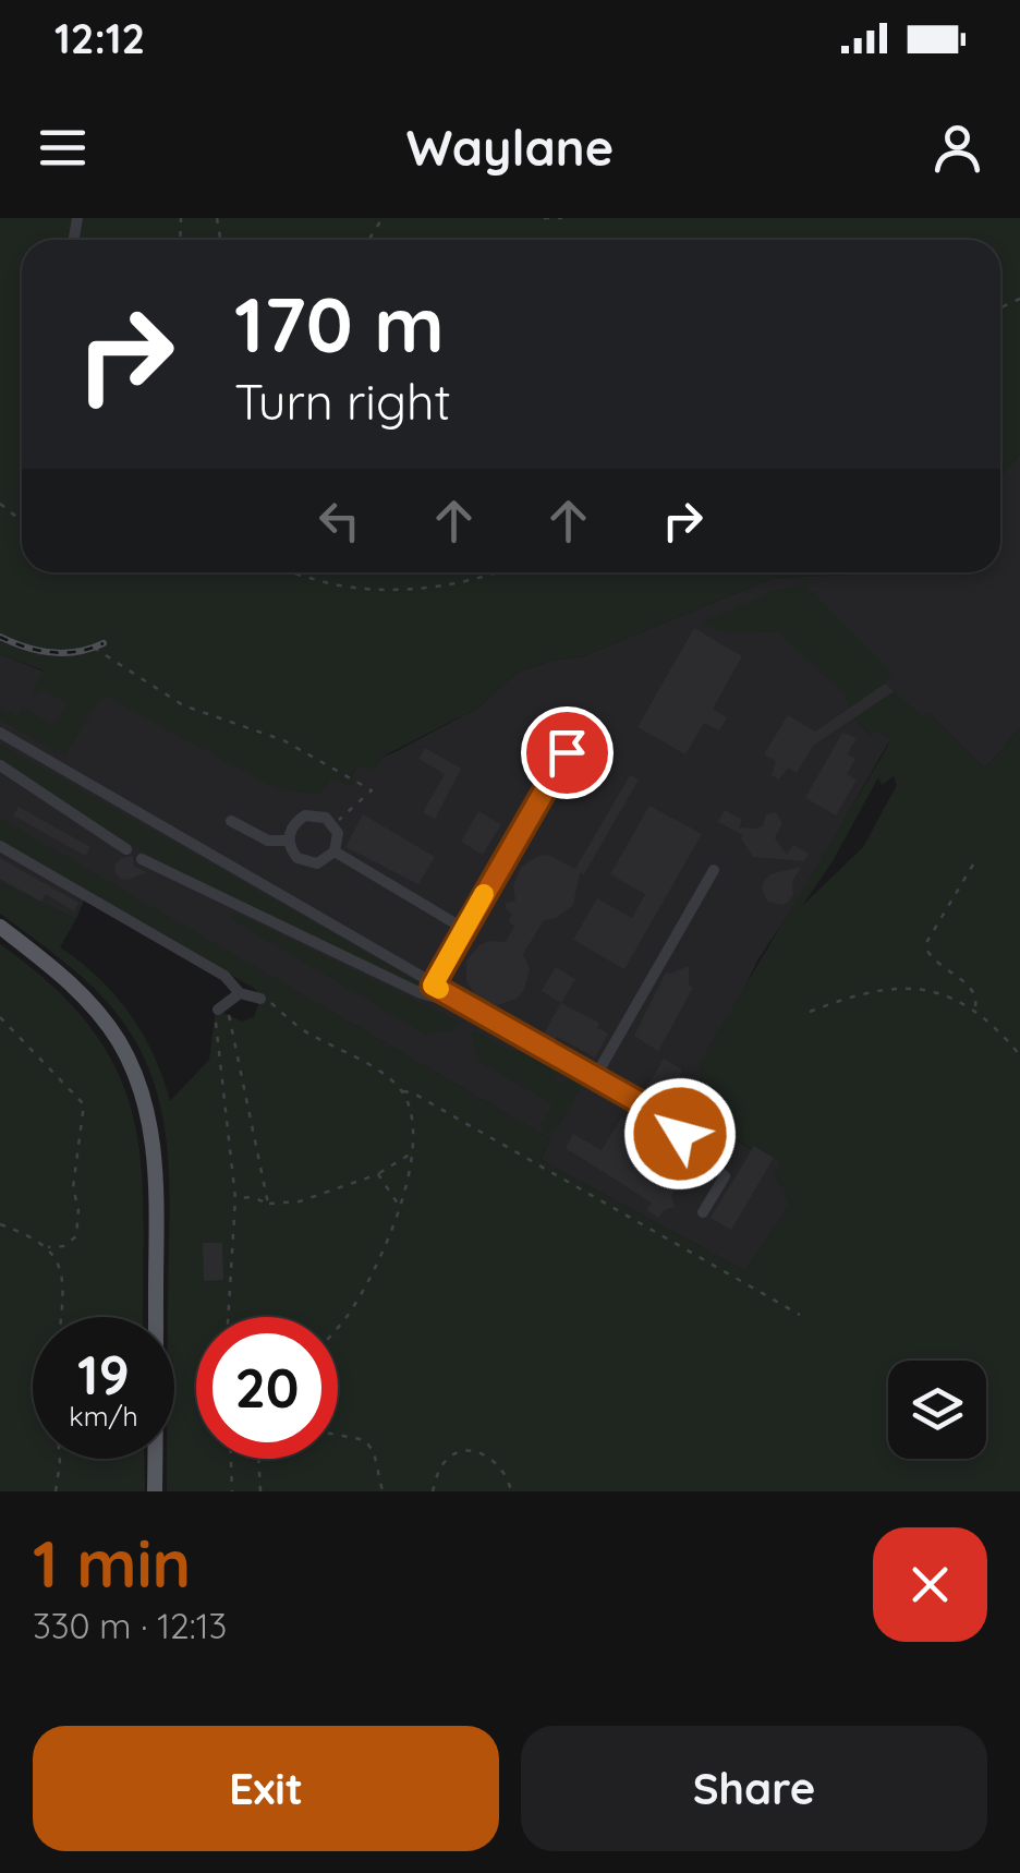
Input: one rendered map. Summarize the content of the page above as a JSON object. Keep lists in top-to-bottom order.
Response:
{
  "page": {
    "status": "12:12",
    "header": "Waylane",
    "turn": ["170 m", "Turn right"],
    "speed": "19 km/h",
    "limit": "20",
    "heading": ["1 min", "330 m · 12:13"],
    "buttons": ["Exit", "Share"]
  }
}
